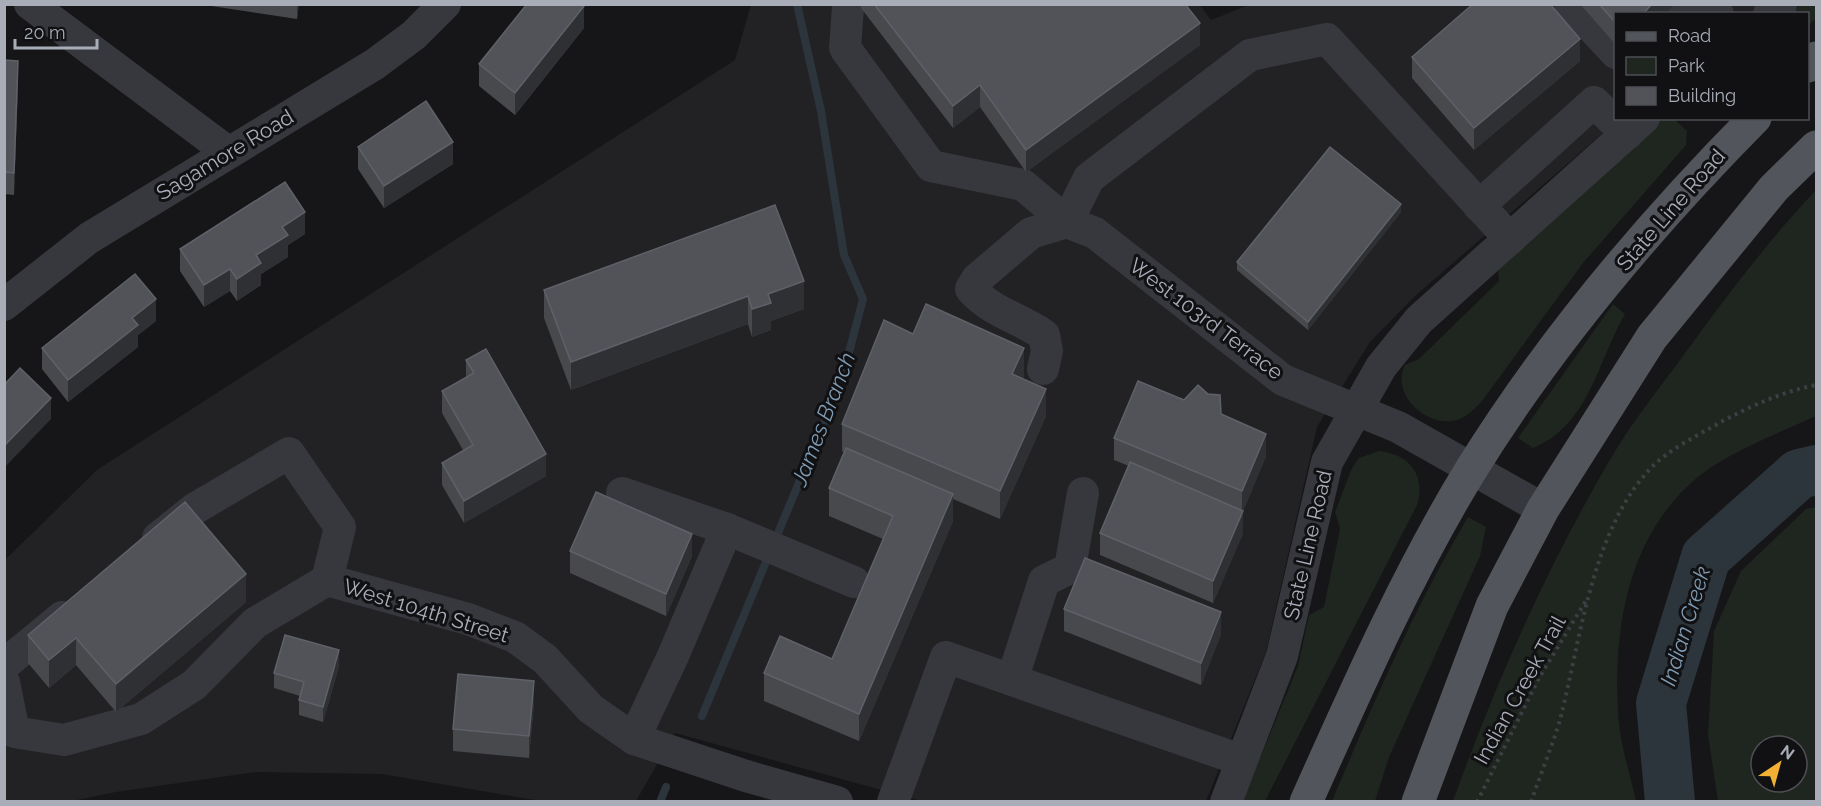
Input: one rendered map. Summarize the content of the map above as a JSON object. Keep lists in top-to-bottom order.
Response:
{
  "streets": {
    "main road": ["State Line Road"],
    "street": ["Sagamore Road", "West 103rd Terrace", "West 104th Street"],
    "path": ["Indian Creek Trail"]
  },
  "crossings": [
    ["State Line Road", "West 103rd Terrace"]
  ],
  "water": ["James Branch", "Indian Creek"],
  "legend": ["Road", "Park", "Building"],
  "scale_bar": "20 m",
  "north": "top right"
}
